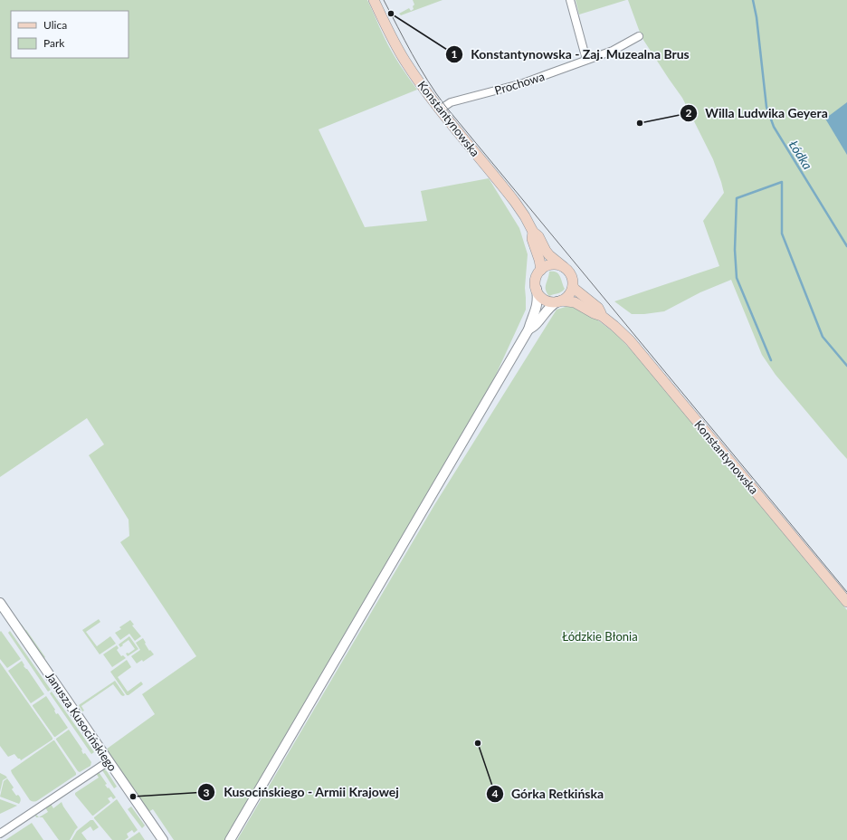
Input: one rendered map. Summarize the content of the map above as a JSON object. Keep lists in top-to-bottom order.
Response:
{
  "streets": {
    "main road": ["Konstantynowska"],
    "street": ["Prochowa", "Janusza Kusocińskiego"]
  },
  "crossings": [
    ["Prochowa", "Konstantynowska"]
  ],
  "water": ["Łódka"],
  "parks": ["Łódzkie Błonia"],
  "places": [
    "Konstantynowska - Zaj. Muzealna Brus",
    "Willa Ludwika Geyera",
    "Górka Retkińska",
    "Kusocińskiego - Armii Krajowej"
  ],
  "legend": ["Ulica", "Park"]
}
